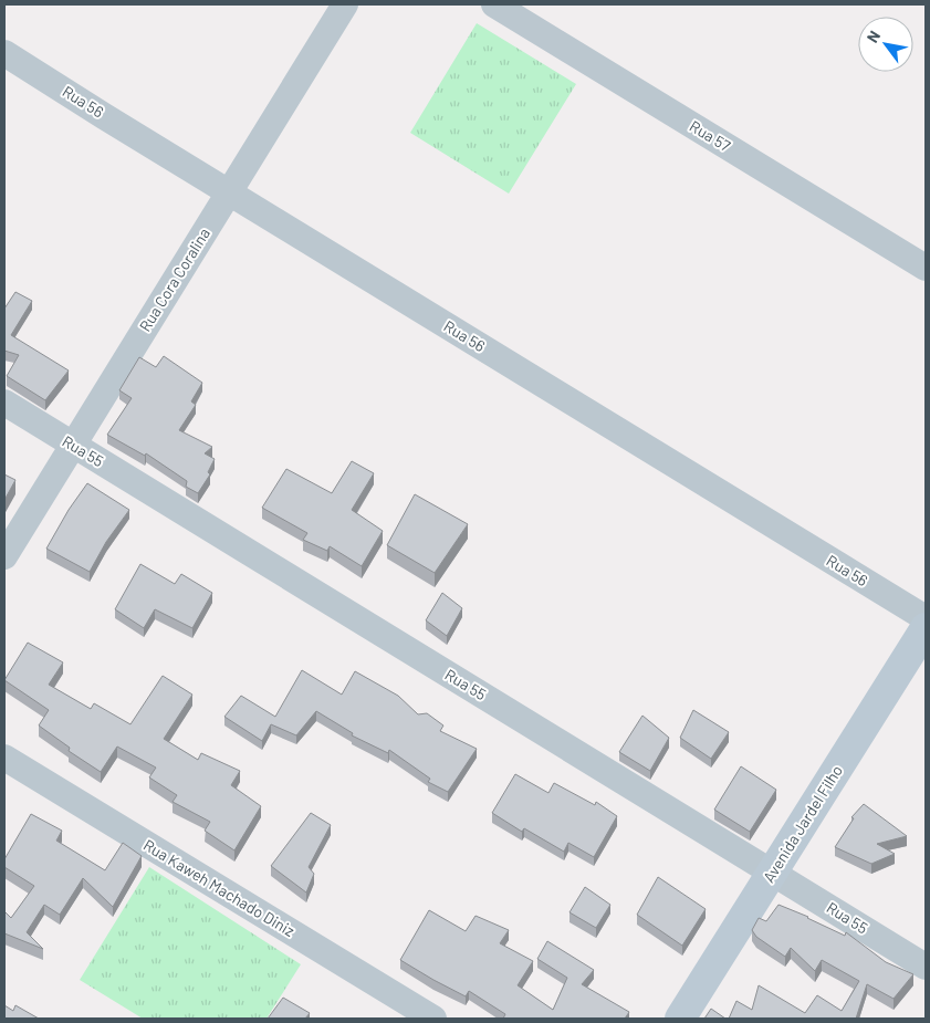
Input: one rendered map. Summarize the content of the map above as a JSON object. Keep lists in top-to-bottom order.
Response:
{
  "streets": {
    "main road": ["Avenida Jardel Filho"],
    "street": [
      "Rua 56",
      "Rua 57",
      "Rua Cora Coralina",
      "Rua 55",
      "Rua Kaweh Machado Diniz"
    ]
  },
  "crossings": [
    ["Rua 56", "Rua Cora Coralina"],
    ["Rua Cora Coralina", "Rua 55"],
    ["Rua 55", "Avenida Jardel Filho"]
  ],
  "north": "top left"
}
